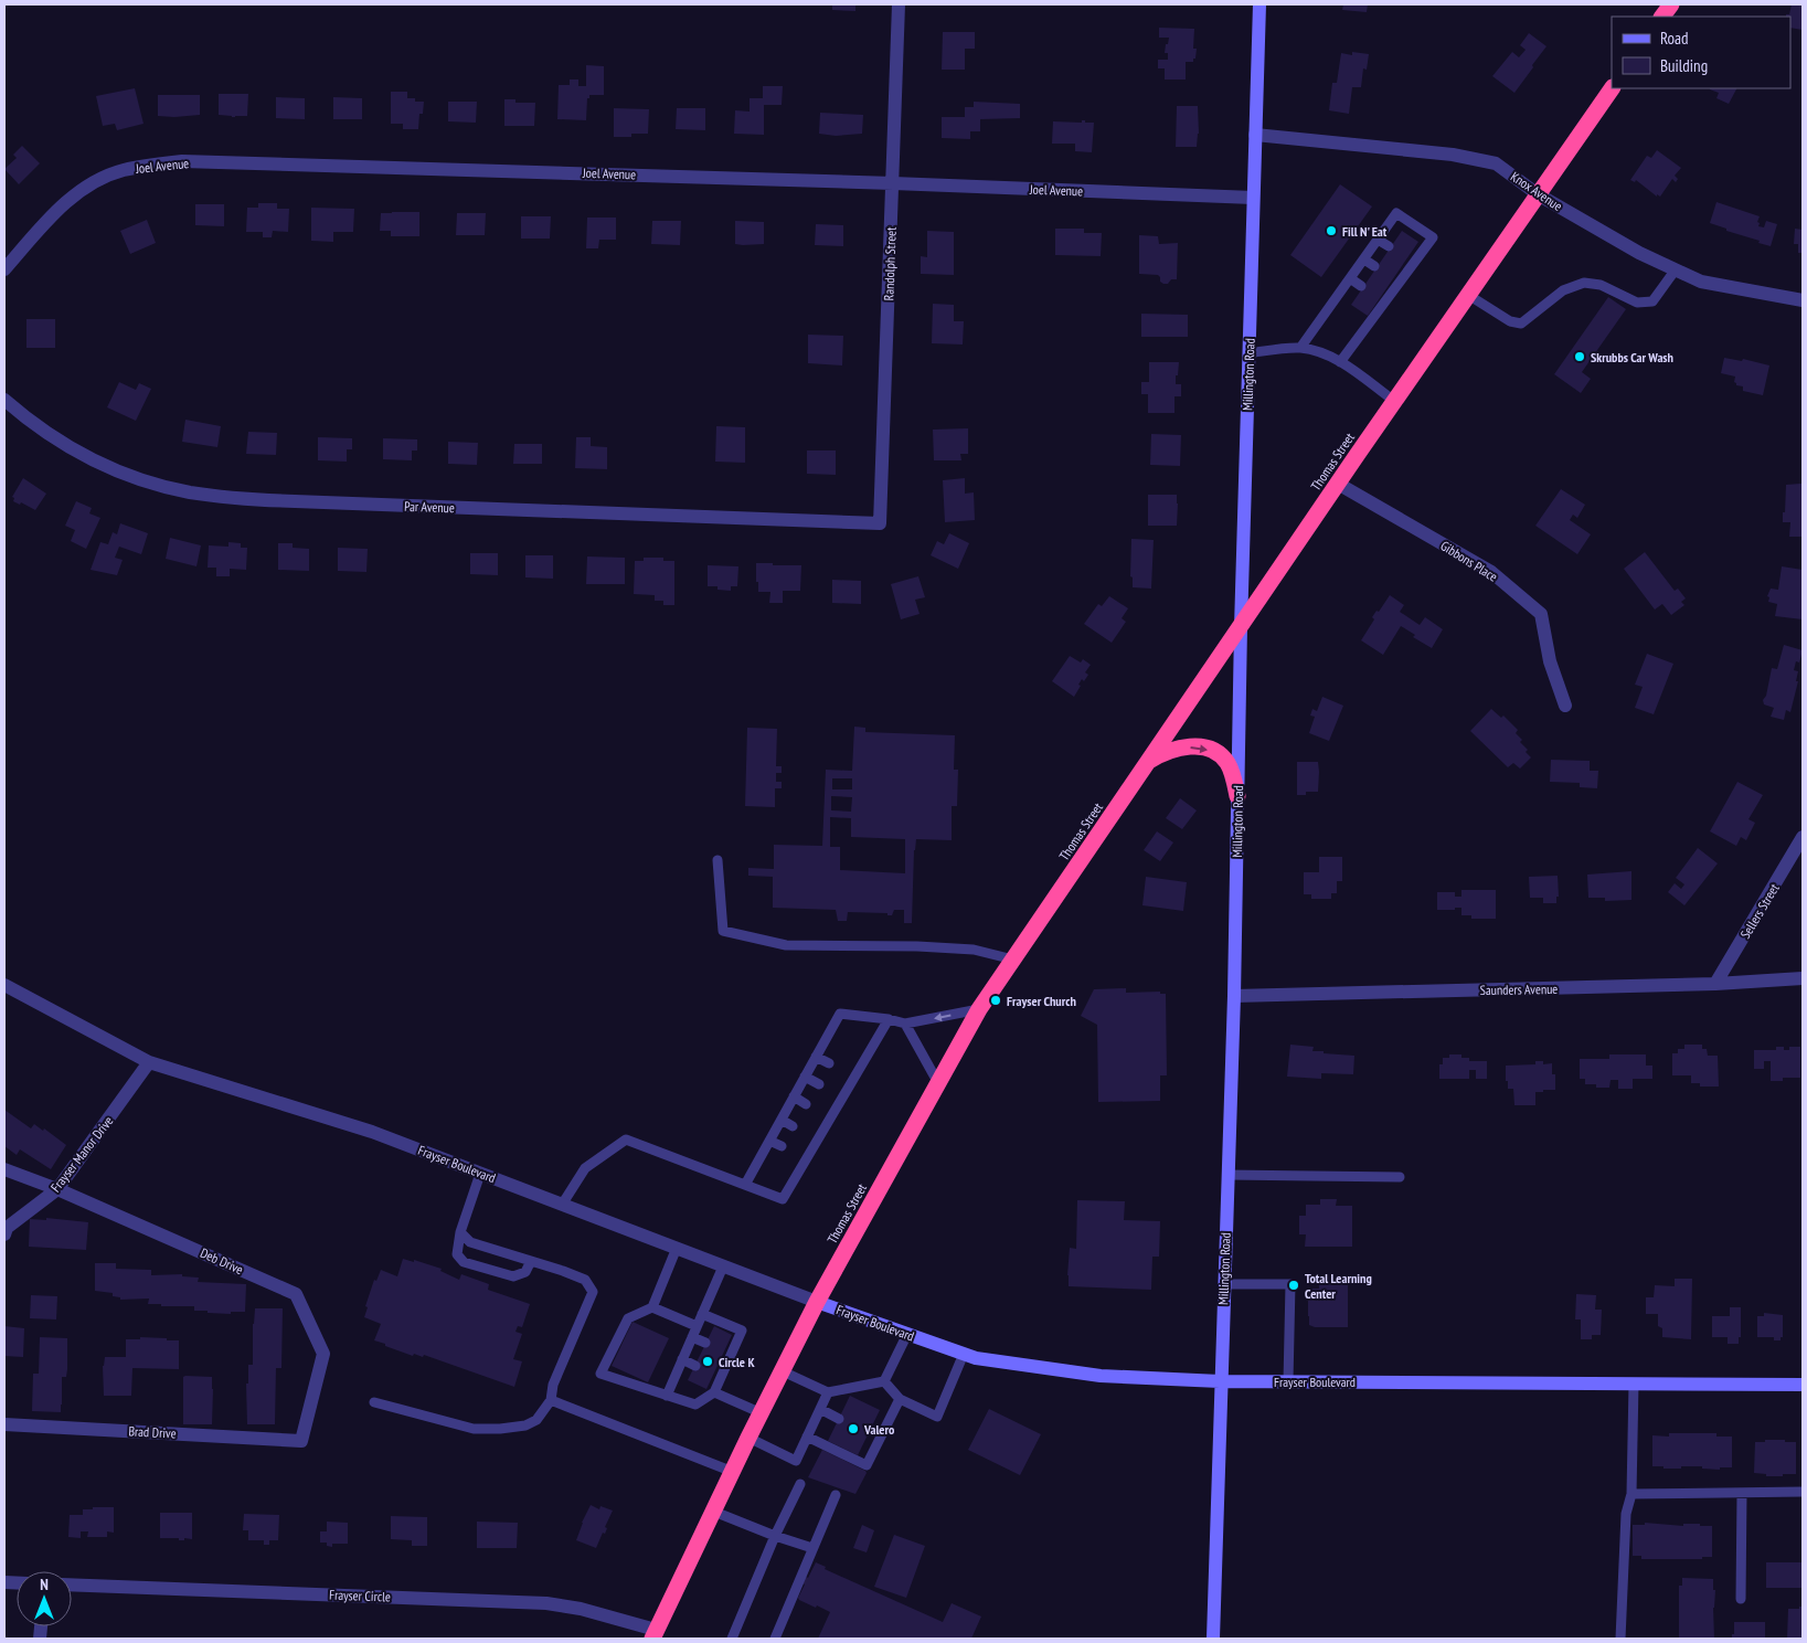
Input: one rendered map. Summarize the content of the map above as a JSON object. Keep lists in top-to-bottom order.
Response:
{
  "streets": {
    "highway": ["Thomas Street"],
    "main road": ["Millington Road", "Frayser Boulevard"],
    "street": [
      "Joel Avenue",
      "Knox Avenue",
      "Randolph Street",
      "Par Avenue",
      "Gibbons Place",
      "Sellers Street",
      "Saunders Avenue",
      "Frayser Manor Drive",
      "Deb Drive",
      "Brad Drive",
      "Frayser Circle"
    ]
  },
  "crossings": [
    ["Joel Avenue", "Randolph Street"],
    ["Joel Avenue", "Millington Road"],
    ["Knox Avenue", "Millington Road"],
    ["Knox Avenue", "Thomas Street"],
    ["Randolph Street", "Par Avenue"],
    ["Millington Road", "Thomas Street"],
    ["Millington Road", "Saunders Avenue"],
    ["Millington Road", "Frayser Boulevard"],
    ["Thomas Street", "Gibbons Place"],
    ["Thomas Street", "Frayser Boulevard"],
    ["Thomas Street", "Frayser Circle"],
    ["Sellers Street", "Saunders Avenue"],
    ["Frayser Manor Drive", "Frayser Boulevard"],
    ["Frayser Manor Drive", "Deb Drive"],
    ["Deb Drive", "Brad Drive"]
  ],
  "places": [
    "Fill N' Eat",
    "Skrubbs Car Wash",
    "Frayser Church",
    "Total Learning Center",
    "Circle K",
    "Valero"
  ],
  "legend": ["Road", "Building"],
  "north": "top"
}
